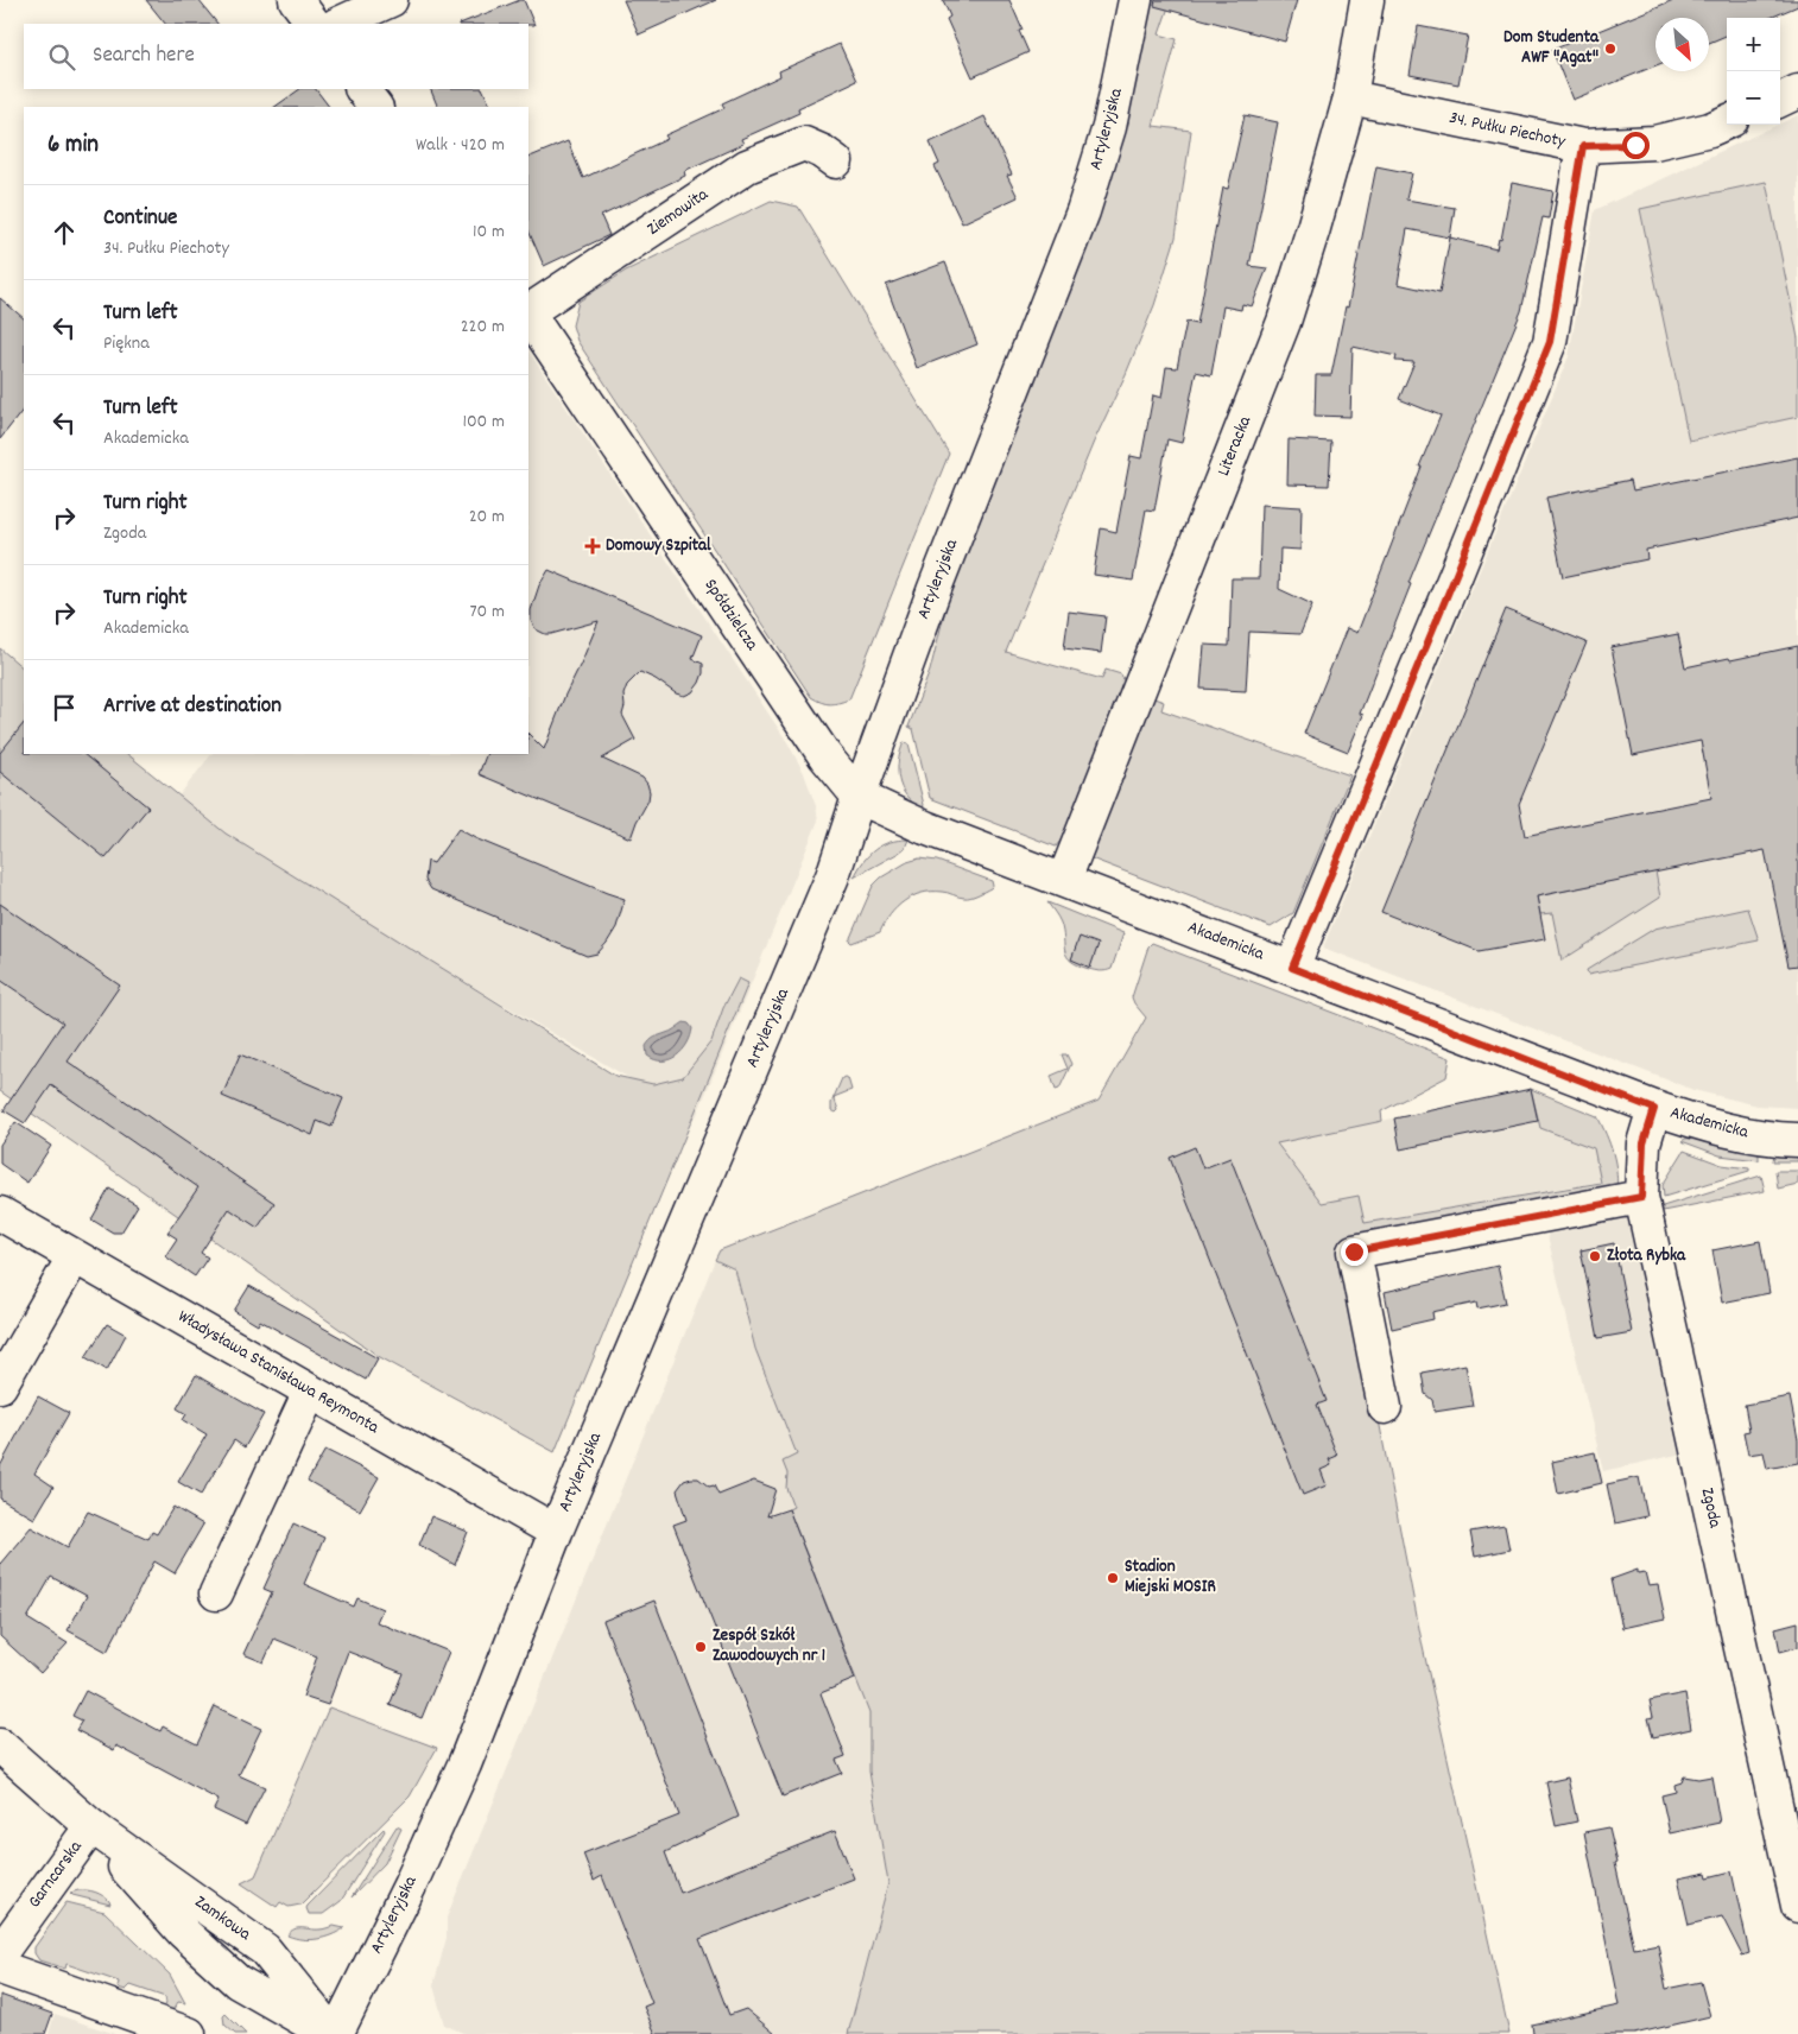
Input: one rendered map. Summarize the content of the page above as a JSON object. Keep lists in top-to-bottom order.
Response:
{
  "streets": {
    "street": [
      "Artyleryjska",
      "34. Pułku Piechoty",
      "Ziemowita",
      "Literacka",
      "Spółdzielcza",
      "Akademicka",
      "Władysława Stanisława Reymonta",
      "Zgoda",
      "Garncarska",
      "Zamkowa"
    ]
  },
  "crossings": [
    ["Artyleryjska", "Spółdzielcza"],
    ["Artyleryjska", "Akademicka"],
    ["Artyleryjska", "Władysława Stanisława Reymonta"],
    ["Artyleryjska", "Zamkowa"],
    ["34. Pułku Piechoty", "Literacka"],
    ["Literacka", "Akademicka"],
    ["Spółdzielcza", "Akademicka"],
    ["Akademicka", "Zgoda"],
    ["Garncarska", "Zamkowa"]
  ],
  "places": {
    "other": [
      "Dom Studenta AWF \"Agat\"",
      "Złota Rybka",
      "Stadion Miejski MOSIR",
      "Zespół Szkół Zawodowych nr 1"
    ],
    "health": ["Domowy Szpital"]
  },
  "north": "bottom right",
  "page": {
    "map_buttons": ["+", "−"],
    "search": "Search here",
    "heading": ["6 min", "Walk · 420 m"],
    "list": [
      ["Continue", "34. Pułku Piechoty", "10 m"],
      ["Turn left", "Piękna", "220 m"],
      ["Turn left", "Akademicka", "100 m"],
      ["Turn right", "Zgoda", "20 m"],
      ["Turn right", "Akademicka", "70 m"],
      "Arrive at destination"
    ]
  }
}
